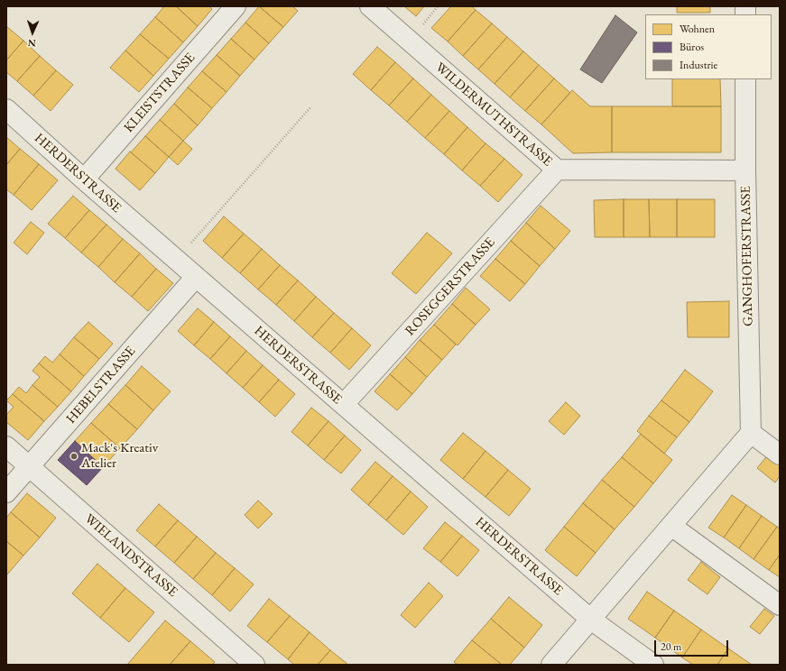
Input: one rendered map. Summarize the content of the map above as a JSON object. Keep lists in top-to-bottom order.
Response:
{
  "streets": {
    "street": [
      "KLEISTSTRASSE",
      "WILDERMUTHSTRASSE",
      "HERDERSTRASSE",
      "GANGHOFERSTRASSE",
      "ROSEGGERSTRASSE",
      "HEBELSTRASSE",
      "WIELANDSTRASSE"
    ]
  },
  "crossings": [
    ["KLEISTSTRASSE", "HERDERSTRASSE"],
    ["WILDERMUTHSTRASSE", "GANGHOFERSTRASSE"],
    ["WILDERMUTHSTRASSE", "ROSEGGERSTRASSE"],
    ["HERDERSTRASSE", "ROSEGGERSTRASSE"],
    ["HERDERSTRASSE", "HEBELSTRASSE"],
    ["HEBELSTRASSE", "WIELANDSTRASSE"]
  ],
  "places": ["Mack's Kreativ Atelier"],
  "legend": ["Wohnen", "Büros", "Industrie"],
  "scale_bar": "20 m",
  "north": "bottom"
}
